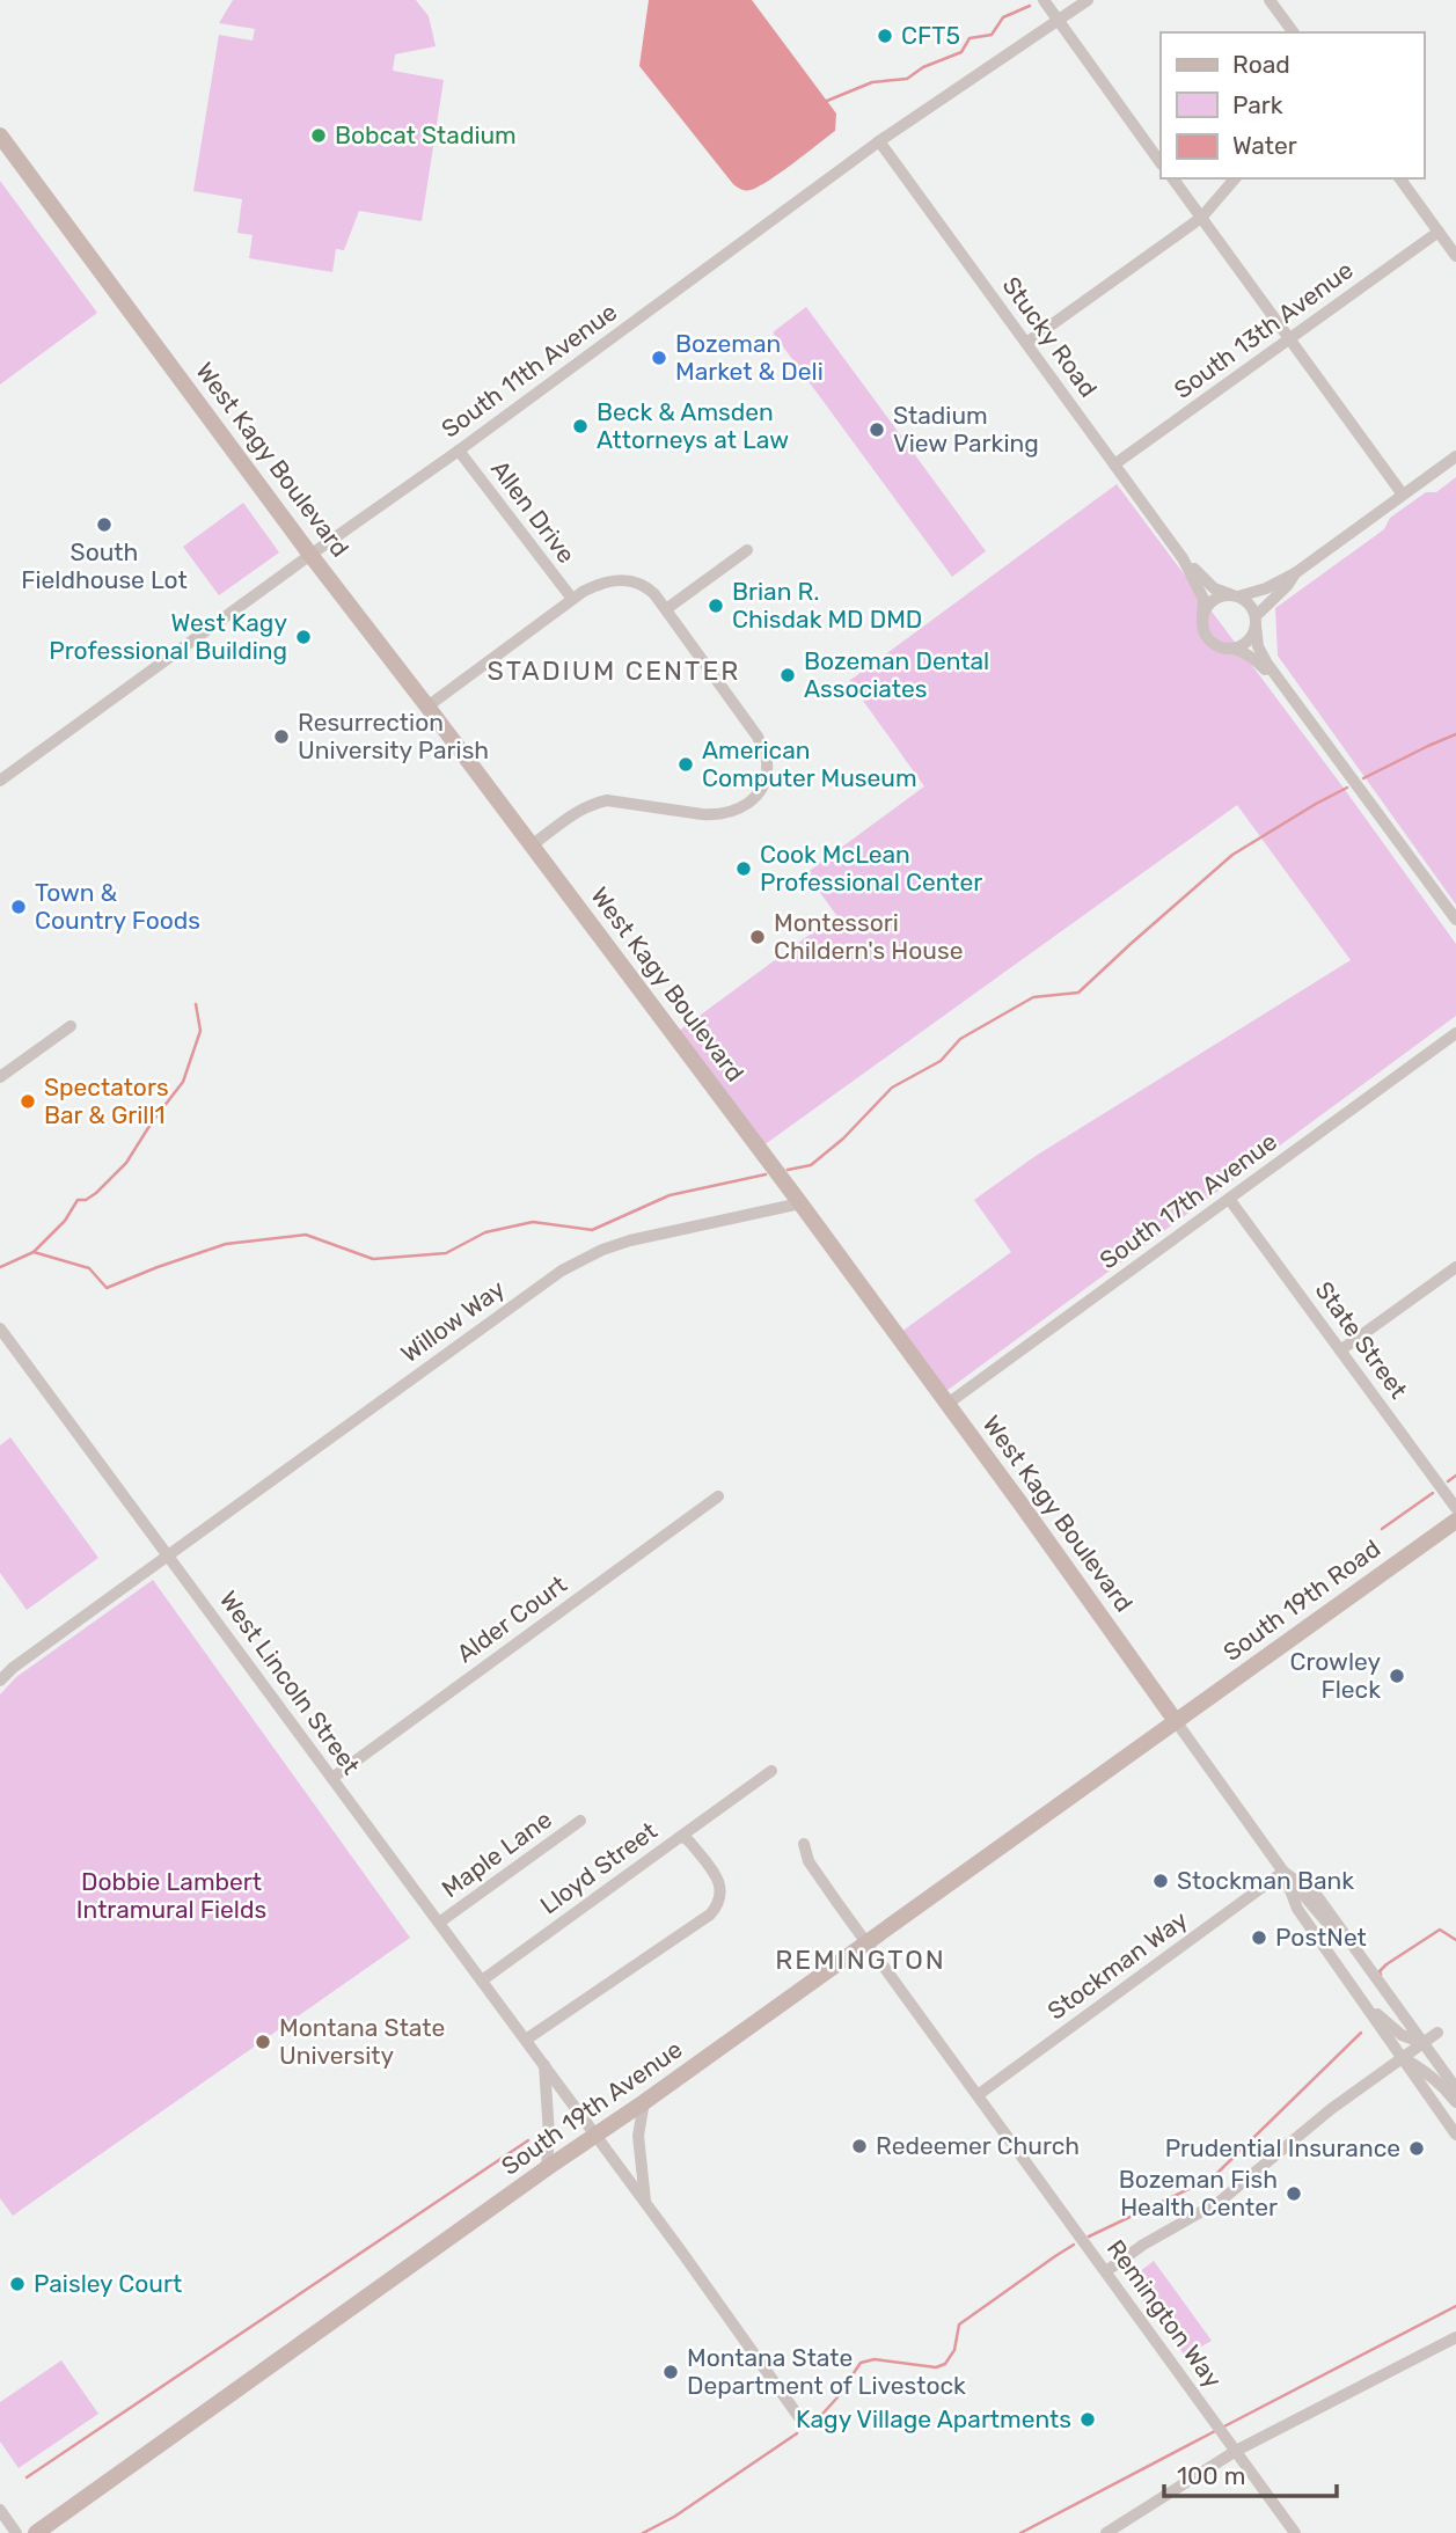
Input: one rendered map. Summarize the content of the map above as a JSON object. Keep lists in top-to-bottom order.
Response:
{
  "streets": {
    "main road": ["West Kagy Boulevard", "South 19th Road", "South 19th Avenue"],
    "street": [
      "South 13th Avenue",
      "Stucky Road",
      "South 11th Avenue",
      "Allen Drive",
      "South 17th Avenue",
      "Willow Way",
      "State Street",
      "Alder Court",
      "West Lincoln Street",
      "Maple Lane",
      "Lloyd Street",
      "Stockman Way",
      "Remington Way"
    ]
  },
  "crossings": [
    ["South 13th Avenue", "Stucky Road"],
    ["Stucky Road", "South 11th Avenue"],
    ["South 11th Avenue", "West Kagy Boulevard"],
    ["South 11th Avenue", "Allen Drive"],
    ["West Kagy Boulevard", "South 17th Avenue"],
    ["West Kagy Boulevard", "Willow Way"],
    ["West Kagy Boulevard", "South 19th Road"],
    ["West Kagy Boulevard", "Stockman Way"],
    ["West Kagy Boulevard", "South 19th Avenue"],
    ["South 17th Avenue", "State Street"],
    ["Willow Way", "West Lincoln Street"],
    ["South 19th Road", "South 19th Avenue"],
    ["Alder Court", "West Lincoln Street"],
    ["West Lincoln Street", "Maple Lane"],
    ["West Lincoln Street", "Lloyd Street"],
    ["West Lincoln Street", "South 19th Avenue"],
    ["Stockman Way", "Remington Way"],
    ["South 19th Avenue", "Remington Way"]
  ],
  "districts": ["STADIUM CENTER", "REMINGTON"],
  "parks": ["Dobbie Lambert Intramural Fields"],
  "places": [
    "CFT5",
    "Bobcat Stadium",
    "Bozeman Market & Deli",
    "Beck & Amsden Attorneys at Law",
    "Stadium View Parking",
    "South Fieldhouse Lot",
    "Brian R. Chisdak MD DMD",
    "West Kagy Professional Building",
    "Bozeman Dental Associates",
    "Resurrection University Parish",
    "American Computer Museum",
    "Cook McLean Professional Center",
    "Town & Country Foods",
    "Montessori Childern's House",
    "Spectators Bar & Grill1",
    "Crowley Fleck",
    "Stockman Bank",
    "PostNet",
    "Montana State University",
    "Redeemer Church",
    "Prudential Insurance",
    "Bozeman Fish Health Center",
    "Paisley Court",
    "Montana State Department of Livestock",
    "Kagy Village Apartments"
  ],
  "legend": ["Road", "Park", "Water"],
  "scale_bar": "100 m"
}
